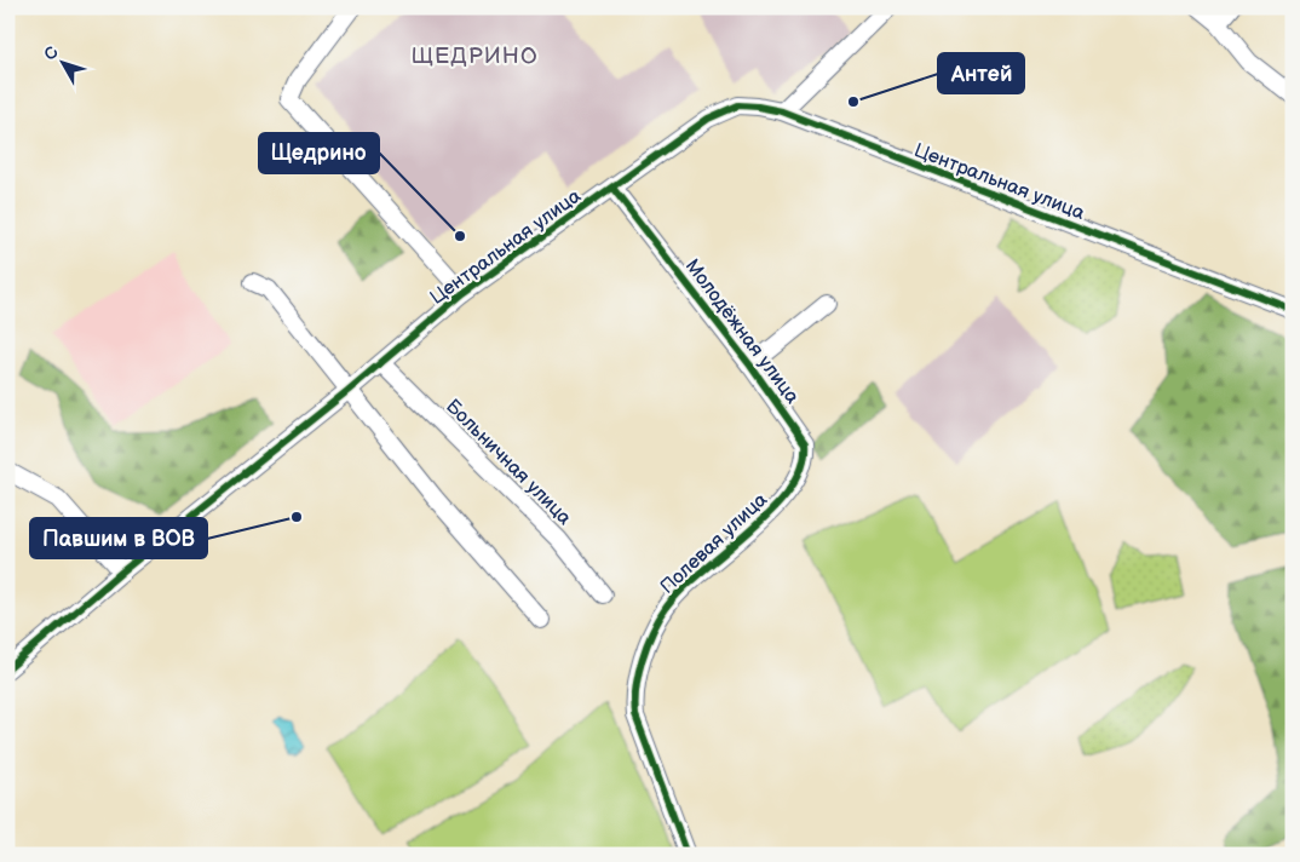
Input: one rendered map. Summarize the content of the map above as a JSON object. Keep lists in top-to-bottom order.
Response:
{
  "streets": {
    "street": [
      "Центральная улица",
      "Молодёжная улица",
      "Больничная улица",
      "Полевая улица"
    ]
  },
  "crossings": [
    ["Центральная улица", "Молодёжная улица"],
    ["Центральная улица", "Больничная улица"],
    ["Молодёжная улица", "Полевая улица"]
  ],
  "districts": ["ЩЕДРИНО"],
  "places": ["Антей", "Щедрино", "Павшим в ВОВ"],
  "north": "top left"
}
